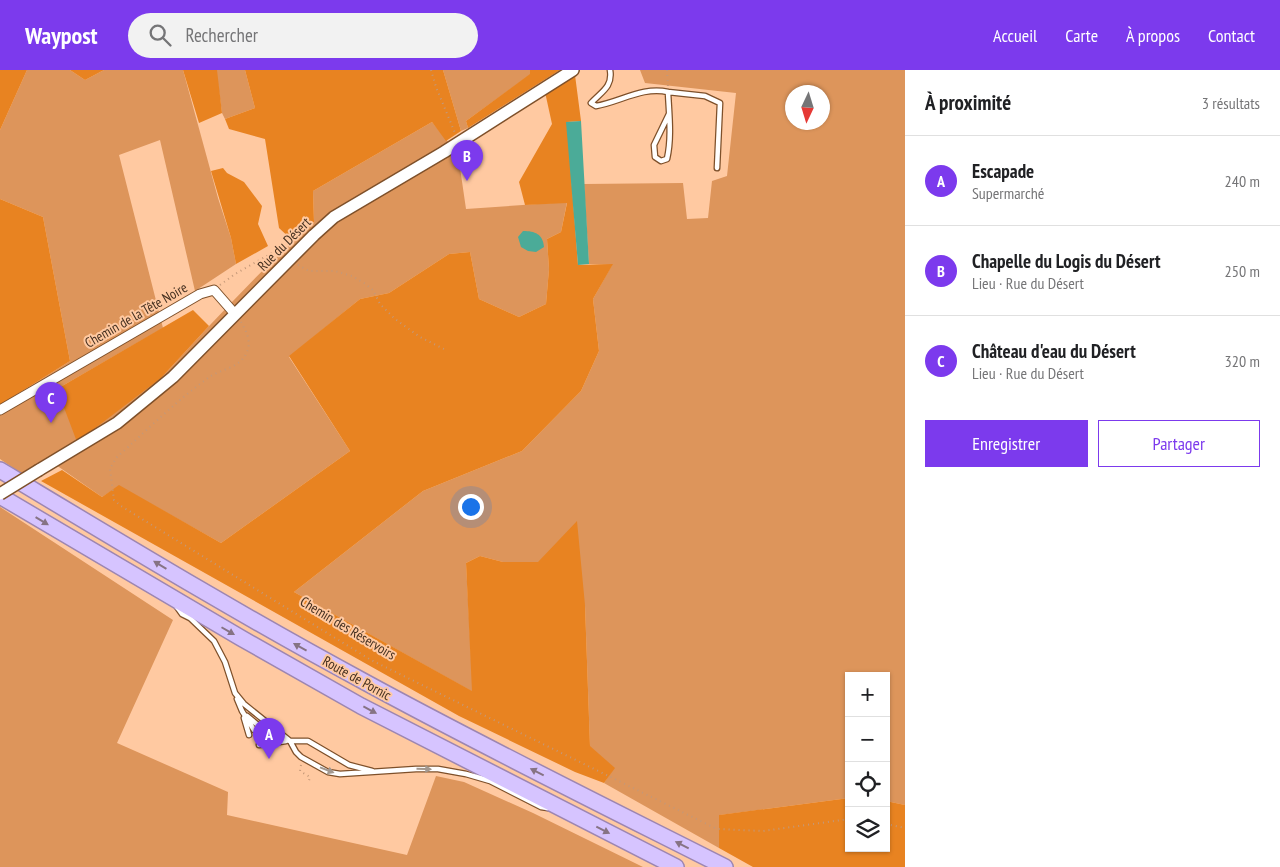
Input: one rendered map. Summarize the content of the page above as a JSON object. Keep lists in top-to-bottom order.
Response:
{
  "streets": {
    "highway": ["Route de Pornic"],
    "street": ["Rue du Désert", "Chemin de la Tête Noire"],
    "path": ["Chemin des Réservoirs"]
  },
  "crossings": [
    ["Rue du Désert", "Chemin des Réservoirs"],
    ["Rue du Désert", "Route de Pornic"]
  ],
  "north": "bottom",
  "page": {
    "header": "Waypost",
    "search": "Rechercher",
    "nav": [
      "Accueil",
      "Carte",
      "À propos",
      "Contact"
    ],
    "heading": ["À proximité", "3 résultats"],
    "list": [
      {
        "mark": "A",
        "name": "Escapade",
        "note": "Supermarché",
        "value": "240 m"
      },
      {
        "mark": "B",
        "name": "Chapelle du Logis du Désert",
        "note": "Lieu · Rue du Désert",
        "value": "250 m"
      },
      {
        "mark": "C",
        "name": "Château d'eau du Désert",
        "note": "Lieu · Rue du Désert",
        "value": "320 m"
      }
    ],
    "pins": ["B", "C", "A"],
    "buttons": ["Enregistrer", "Partager"],
    "map_buttons": ["+", "−"]
  }
}
